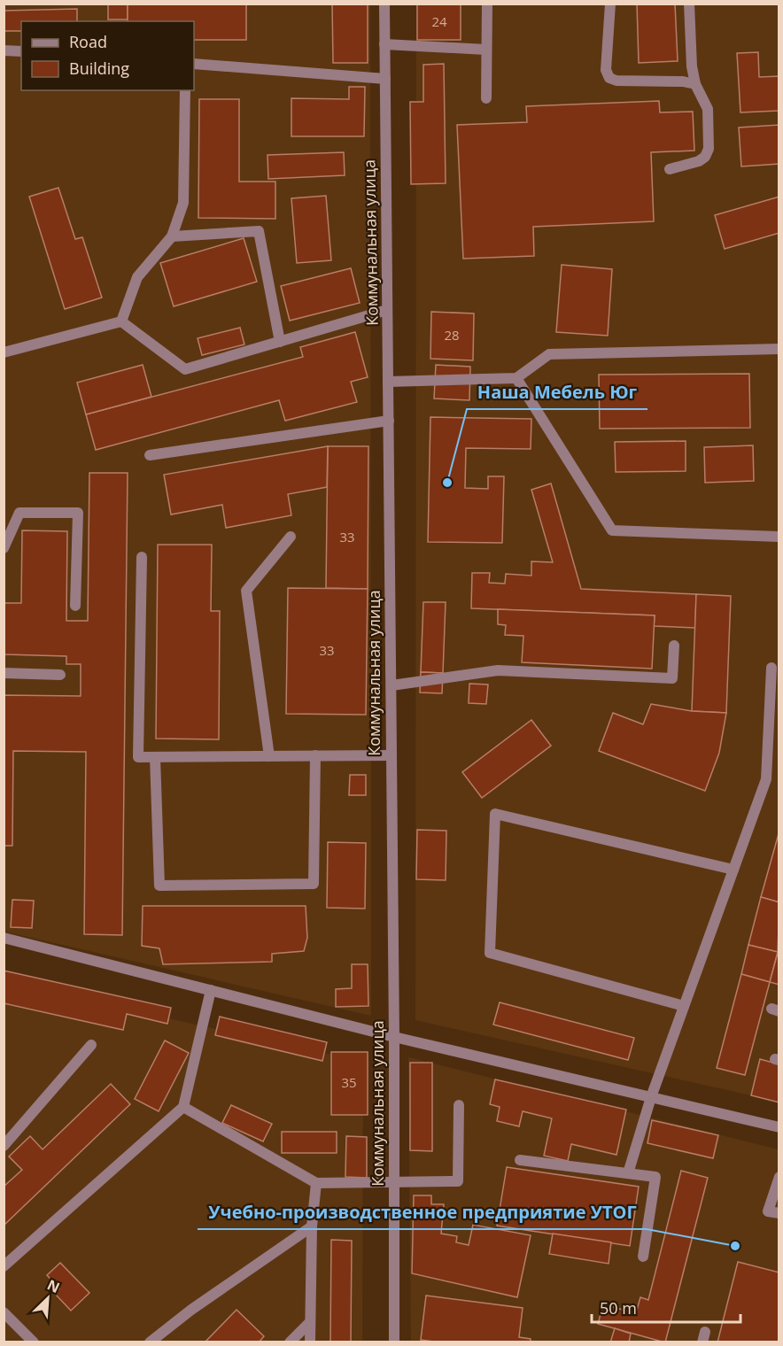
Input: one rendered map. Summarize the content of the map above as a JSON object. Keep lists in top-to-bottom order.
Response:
{
  "streets": {
    "street": ["Коммунальная улица"]
  },
  "places": ["Наша Мебель Юг", "Учебно-производственное предприятие УТОГ"],
  "house_numbers": [
    "24",
    "28",
    "33",
    "33",
    "35"
  ],
  "legend": ["Road", "Building"],
  "scale_bar": "50 m",
  "north": "top right"
}
